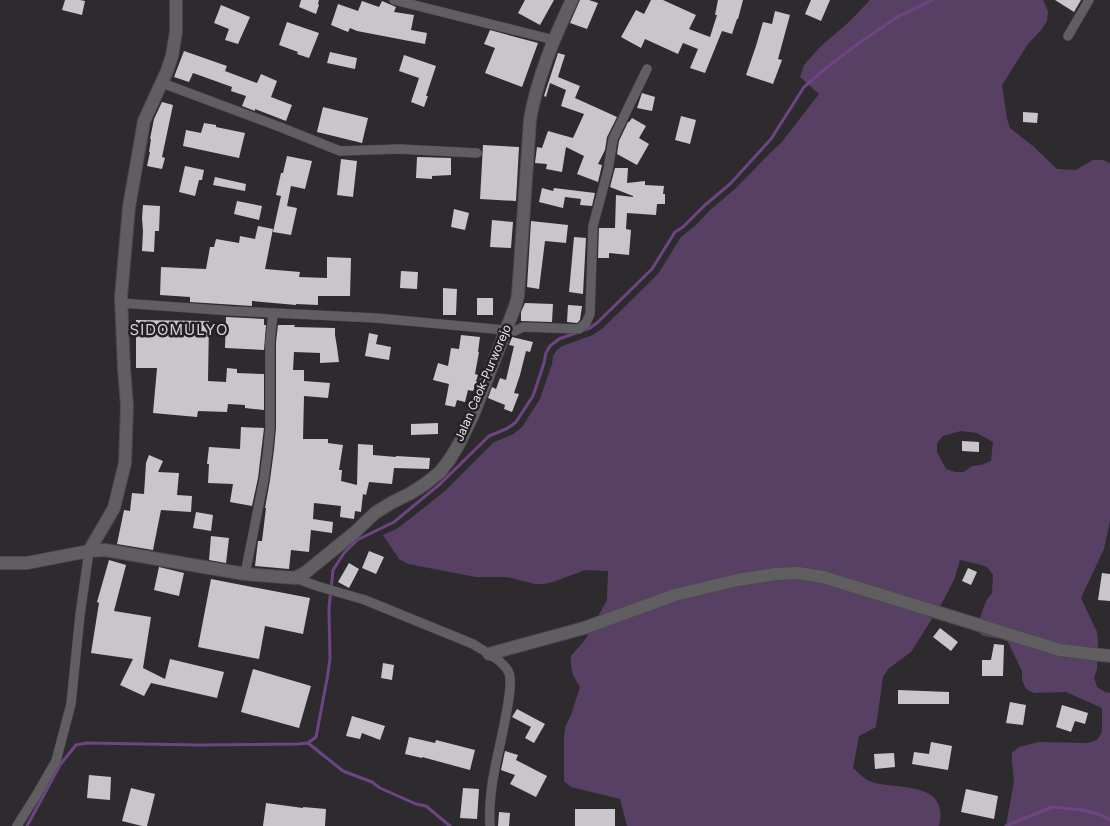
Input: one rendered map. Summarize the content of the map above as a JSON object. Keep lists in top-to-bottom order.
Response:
{
  "streets": {
    "street": ["Jalan Caok-Purworejo"]
  },
  "districts": ["SIDOMULYO"]
}
